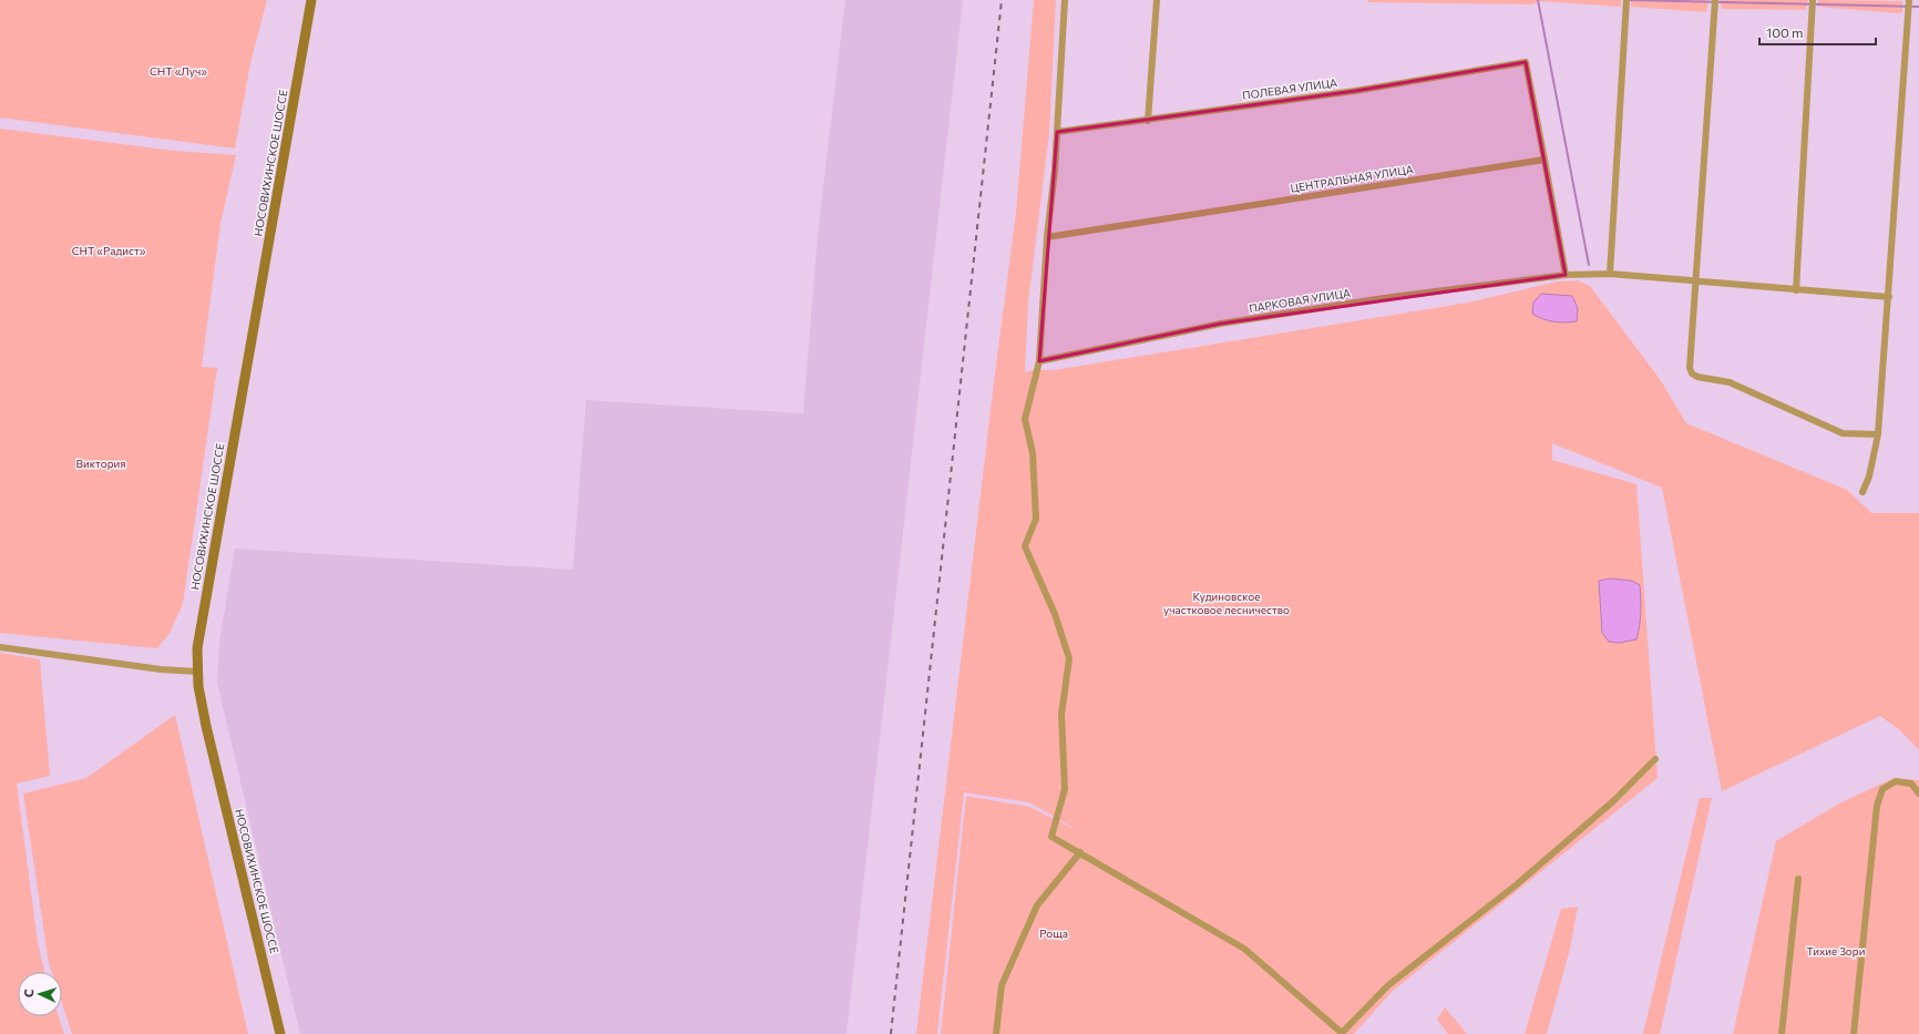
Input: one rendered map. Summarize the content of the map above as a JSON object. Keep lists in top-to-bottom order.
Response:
{
  "streets": {
    "main road": ["НОСОВИХИНСКОЕ ШОССЕ"],
    "street": ["ПОЛЕВАЯ УЛИЦА", "ЦЕНТРАЛЬНАЯ УЛИЦА", "ПАРКОВАЯ УЛИЦА"]
  },
  "crossings": [
    ["ПОЛЕВАЯ УЛИЦА", "ЦЕНТРАЛЬНАЯ УЛИЦА"]
  ],
  "parks": [
    "СНТ «Луч»",
    "СНТ «Радист»",
    "Виктория",
    "Кудиновское участковое лесничество",
    "Роща",
    "Тихие Зори"
  ],
  "scale_bar": "100 m",
  "north": "left"
}
